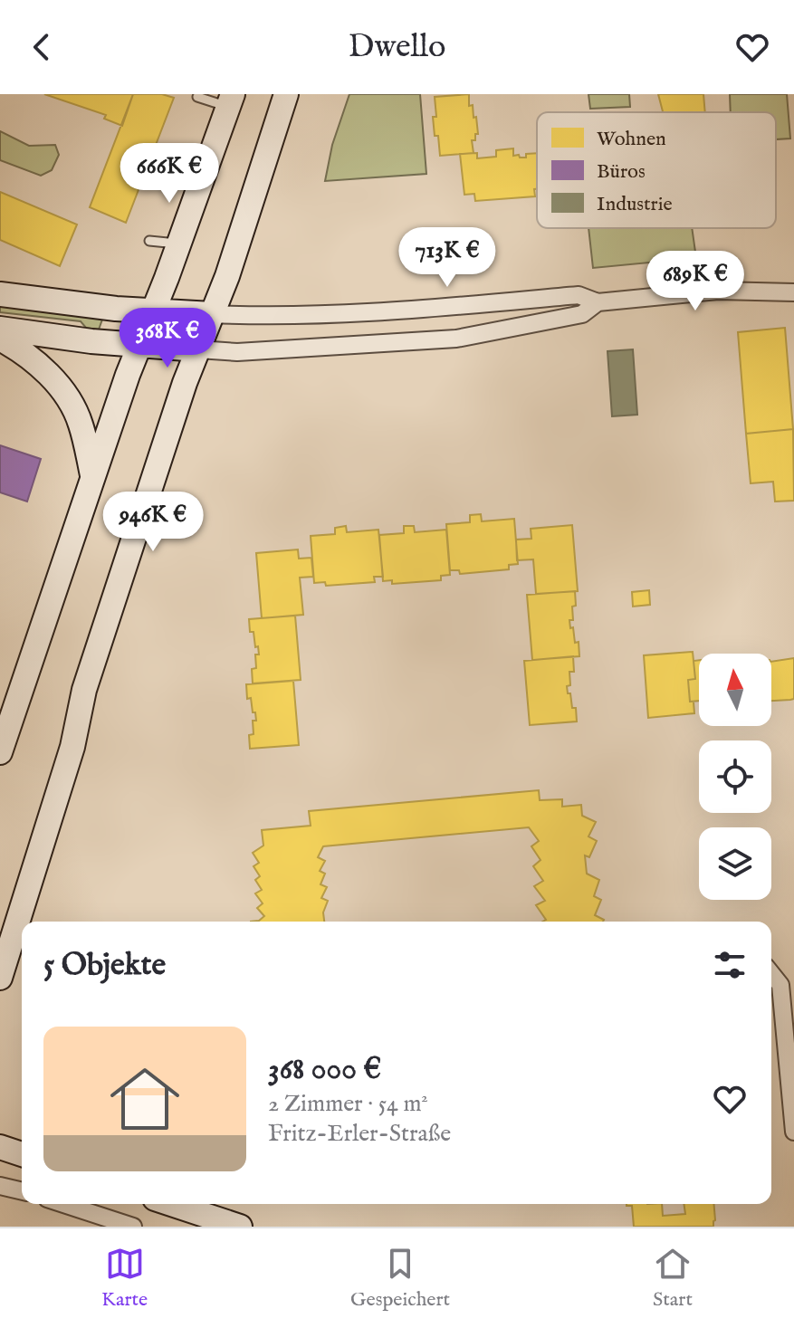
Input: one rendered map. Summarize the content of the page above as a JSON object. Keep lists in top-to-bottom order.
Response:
{
  "legend": ["Wohnen", "Büros", "Industrie"],
  "north": "top",
  "page": {
    "header": "Dwello",
    "price": [
      "666K €",
      "713K €",
      "689K €",
      "368K €",
      "946K €"
    ],
    "heading": "5 Objekte",
    "list": [
      {
        "name": "368 000 €",
        "note": "2 Zimmer · 54 m² · Fritz-Erler-Straße"
      }
    ],
    "tabs": ["Karte", "Gespeichert", "Start"]
  }
}
